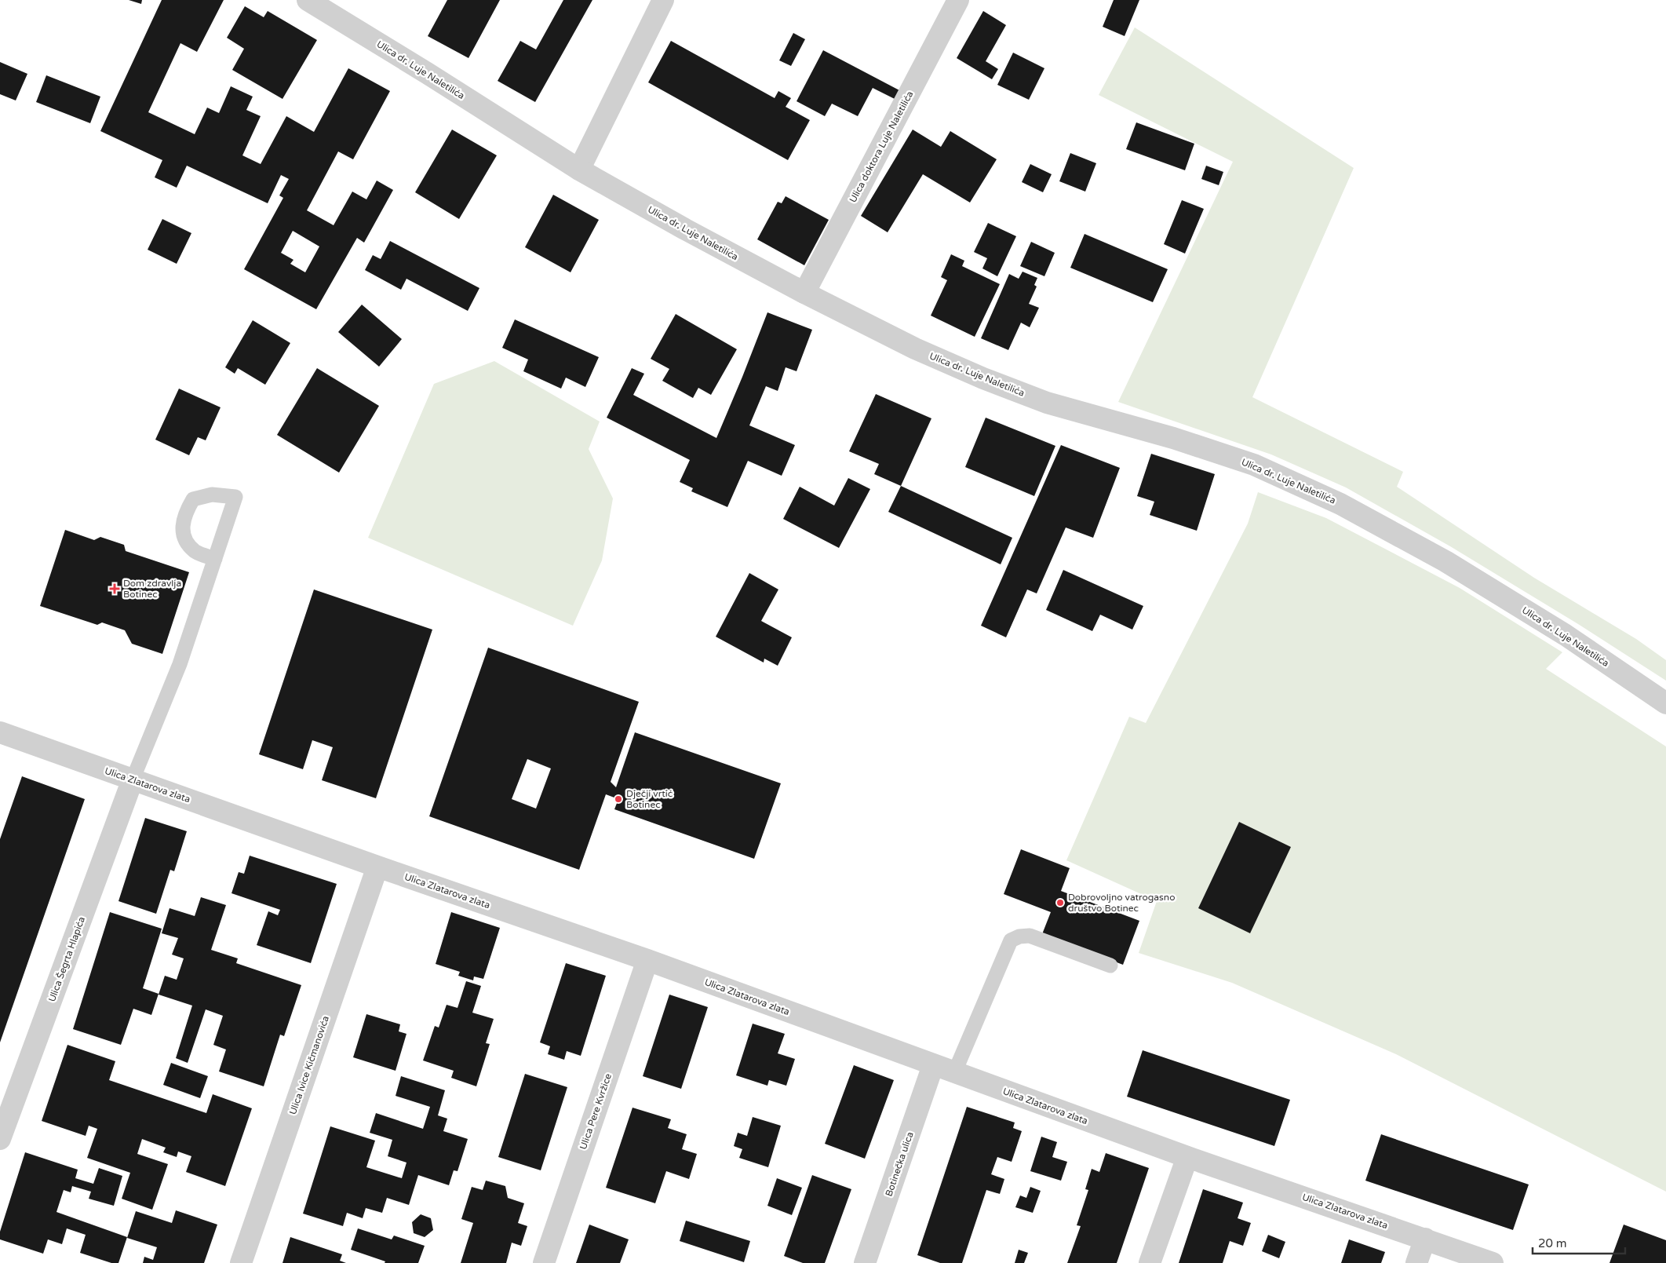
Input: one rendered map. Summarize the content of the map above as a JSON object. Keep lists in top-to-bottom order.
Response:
{
  "streets": {
    "street": [
      "Ulica dr. Luje Naletilića",
      "Ulica doktora Luje Naletilića",
      "Ulica Zlatarova zlata",
      "Ulica Šegrta Hlapića",
      "Ulica Ivice Kičmanovića",
      "Ulica Pere Kvržice",
      "Botinečka ulica"
    ]
  },
  "crossings": [
    ["Ulica dr. Luje Naletilića", "Ulica doktora Luje Naletilića"],
    ["Ulica Zlatarova zlata", "Ulica Šegrta Hlapića"],
    ["Ulica Zlatarova zlata", "Ulica Ivice Kičmanovića"],
    ["Ulica Zlatarova zlata", "Ulica Pere Kvržice"],
    ["Ulica Zlatarova zlata", "Botinečka ulica"]
  ],
  "places": {
    "health": ["Dom zdravlja Botinec"],
    "other": ["Dječji vrtić Botinec", "Dobrovoljno vatrogasno društvo Botinec"]
  },
  "scale_bar": "20 m"
}
